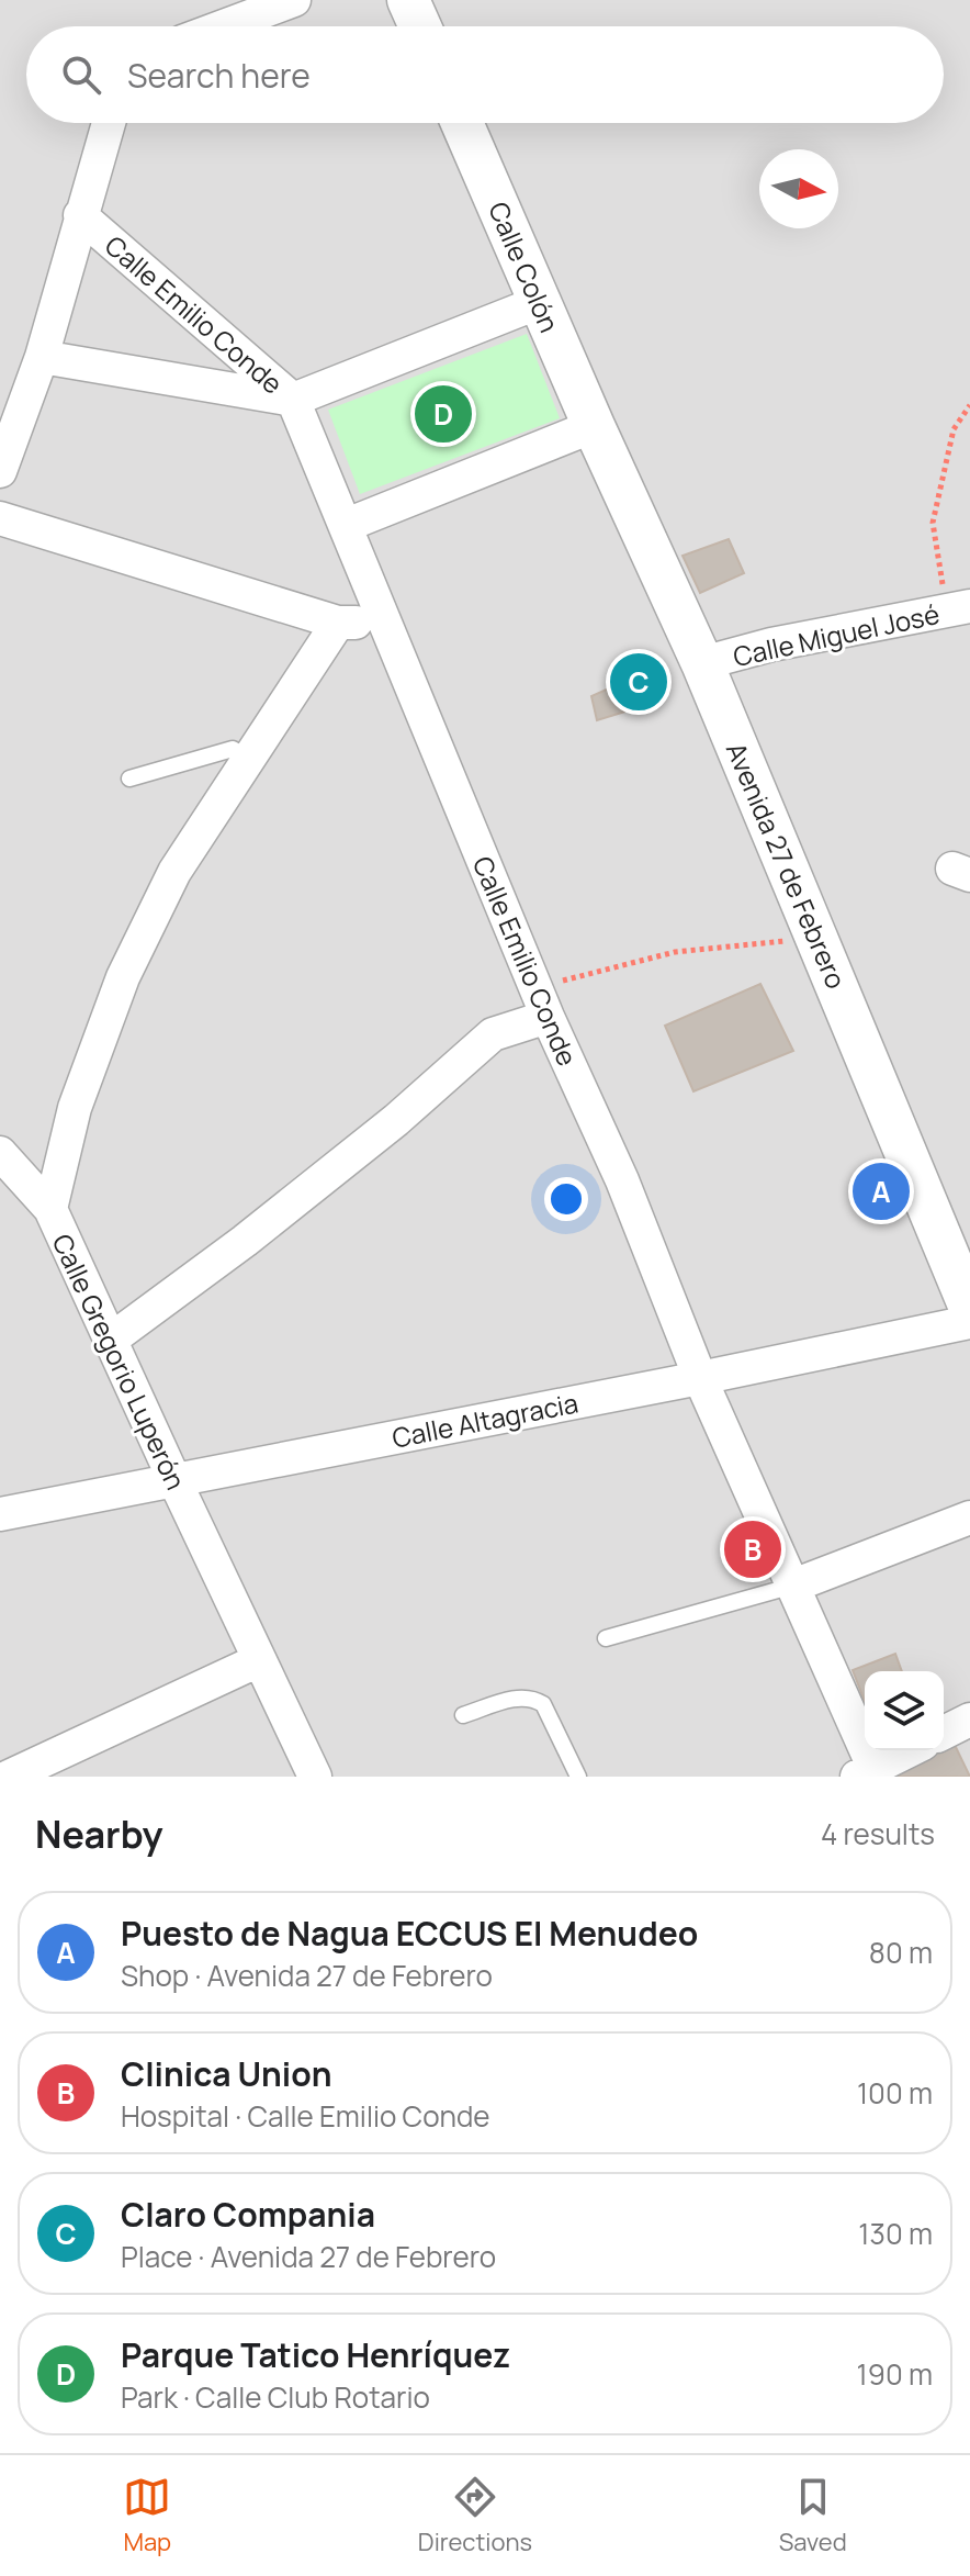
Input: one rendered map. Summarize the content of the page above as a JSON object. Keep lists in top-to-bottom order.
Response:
{
  "streets": {
    "street": [
      "Calle Colón",
      "Calle Emilio Conde",
      "Calle Miguel José",
      "Avenida 27 de Febrero",
      "Calle Gregorio Luperón",
      "Calle Altagracia"
    ]
  },
  "crossings": [
    ["Calle Colón", "Avenida 27 de Febrero"],
    ["Calle Emilio Conde", "Calle Altagracia"],
    ["Calle Miguel José", "Avenida 27 de Febrero"],
    ["Calle Gregorio Luperón", "Calle Altagracia"]
  ],
  "north": "right",
  "page": {
    "search": "Search here",
    "pins": [
      "D",
      "C",
      "A",
      "B"
    ],
    "heading": ["Nearby", "4 results"],
    "list": [
      {
        "mark": "A",
        "name": "Puesto de Nagua ECCUS El Menudeo",
        "note": "Shop · Avenida 27 de Febrero",
        "value": "80 m"
      },
      {
        "mark": "B",
        "name": "Clinica Union",
        "note": "Hospital · Calle Emilio Conde",
        "value": "100 m"
      },
      {
        "mark": "C",
        "name": "Claro Compania",
        "note": "Place · Avenida 27 de Febrero",
        "value": "130 m"
      },
      {
        "mark": "D",
        "name": "Parque Tatico Henríquez",
        "note": "Park · Calle Club Rotario",
        "value": "190 m"
      }
    ],
    "nav": ["Map", "Directions", "Saved"]
  }
}
